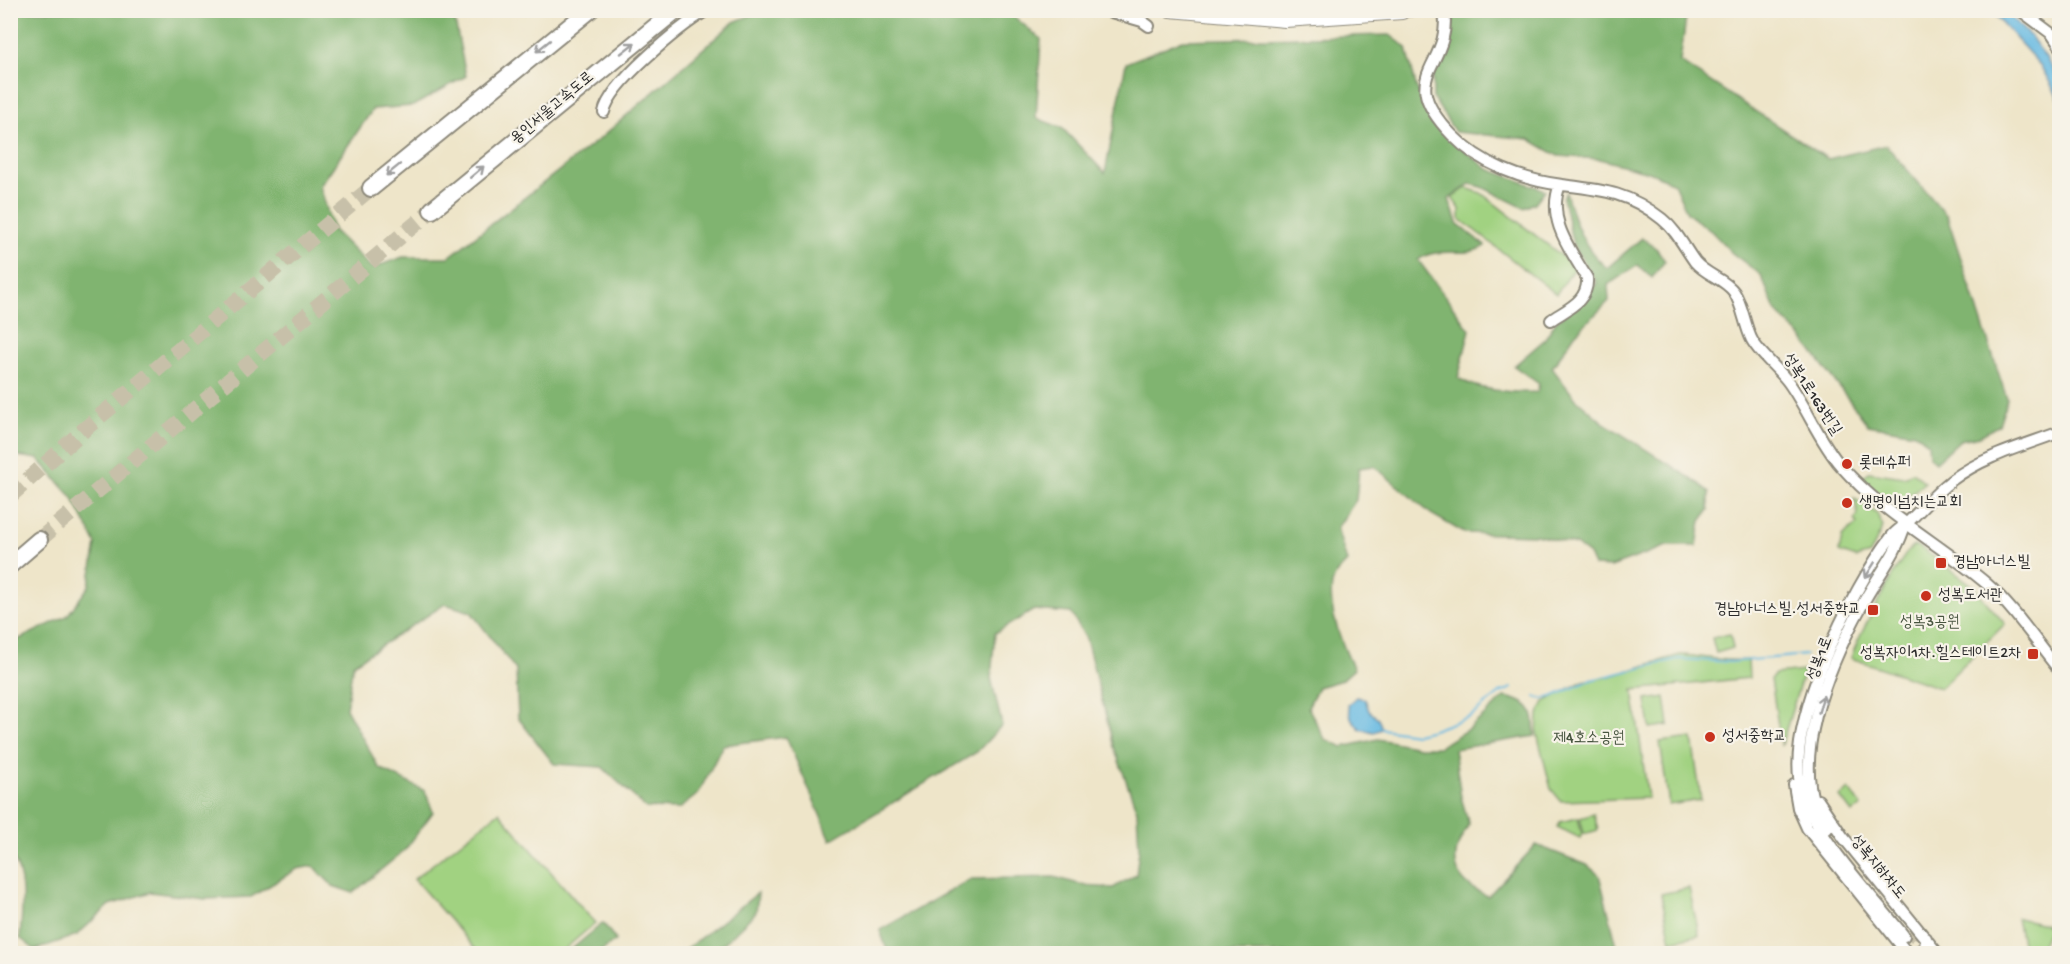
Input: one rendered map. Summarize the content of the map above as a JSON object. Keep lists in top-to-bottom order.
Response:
{
  "streets": {
    "highway": ["용인서울고속도로"],
    "street": ["성복1로163번길", "성복1로", "성복지하차도"]
  },
  "crossings": [
    ["성복1로163번길", "성복1로"],
    ["성복1로", "성복지하차도"]
  ],
  "parks": ["성복3공원", "제4호소공원"],
  "places": {
    "other": [
      "롯데슈퍼",
      "생명이넘치는교회",
      "성복도서관",
      "성서중학교"
    ],
    "transit": ["경남아너스빌", "경남아너스빌.성서중학교", "성복자이1차.힐스테이트2차"]
  }
}
